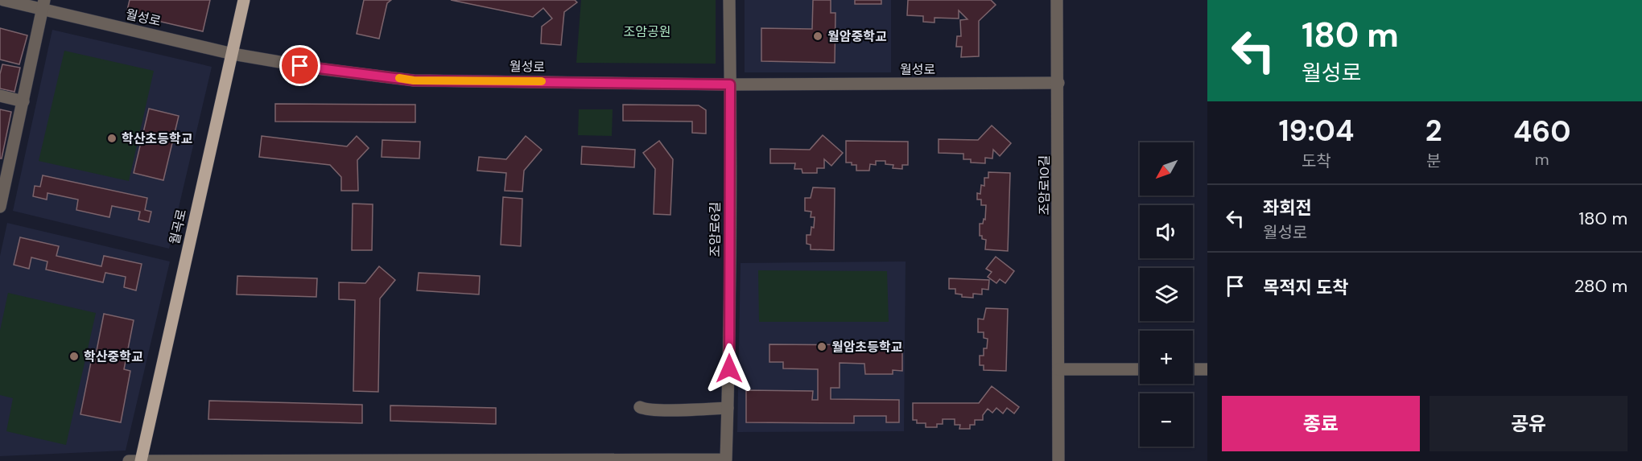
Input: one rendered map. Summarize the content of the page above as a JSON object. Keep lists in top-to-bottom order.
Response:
{
  "streets": {
    "main road": ["월곡로"],
    "street": ["월성로", "조암로10길", "조암로6길"]
  },
  "crossings": [
    ["월성로", "조암로10길"],
    ["월성로", "월곡로"],
    ["월성로", "조암로6길"],
    ["월곡로", "조암로6길"]
  ],
  "parks": ["조암공원"],
  "places": [
    "월암중학교",
    "학산초등학교",
    "월암초등학교",
    "학산중학교"
  ],
  "north": "bottom left",
  "page": {
    "turn": ["180 m", "월성로"],
    "eta": [
      "19:04",
      "도착",
      "2",
      "분",
      "460",
      "m"
    ],
    "map_buttons": ["+", "−"],
    "list": [
      {
        "name": "좌회전",
        "note": "월성로",
        "value": "180 m"
      },
      {
        "name": "목적지 도착",
        "value": "280 m"
      }
    ],
    "buttons": ["종료", "공유"]
  }
}
